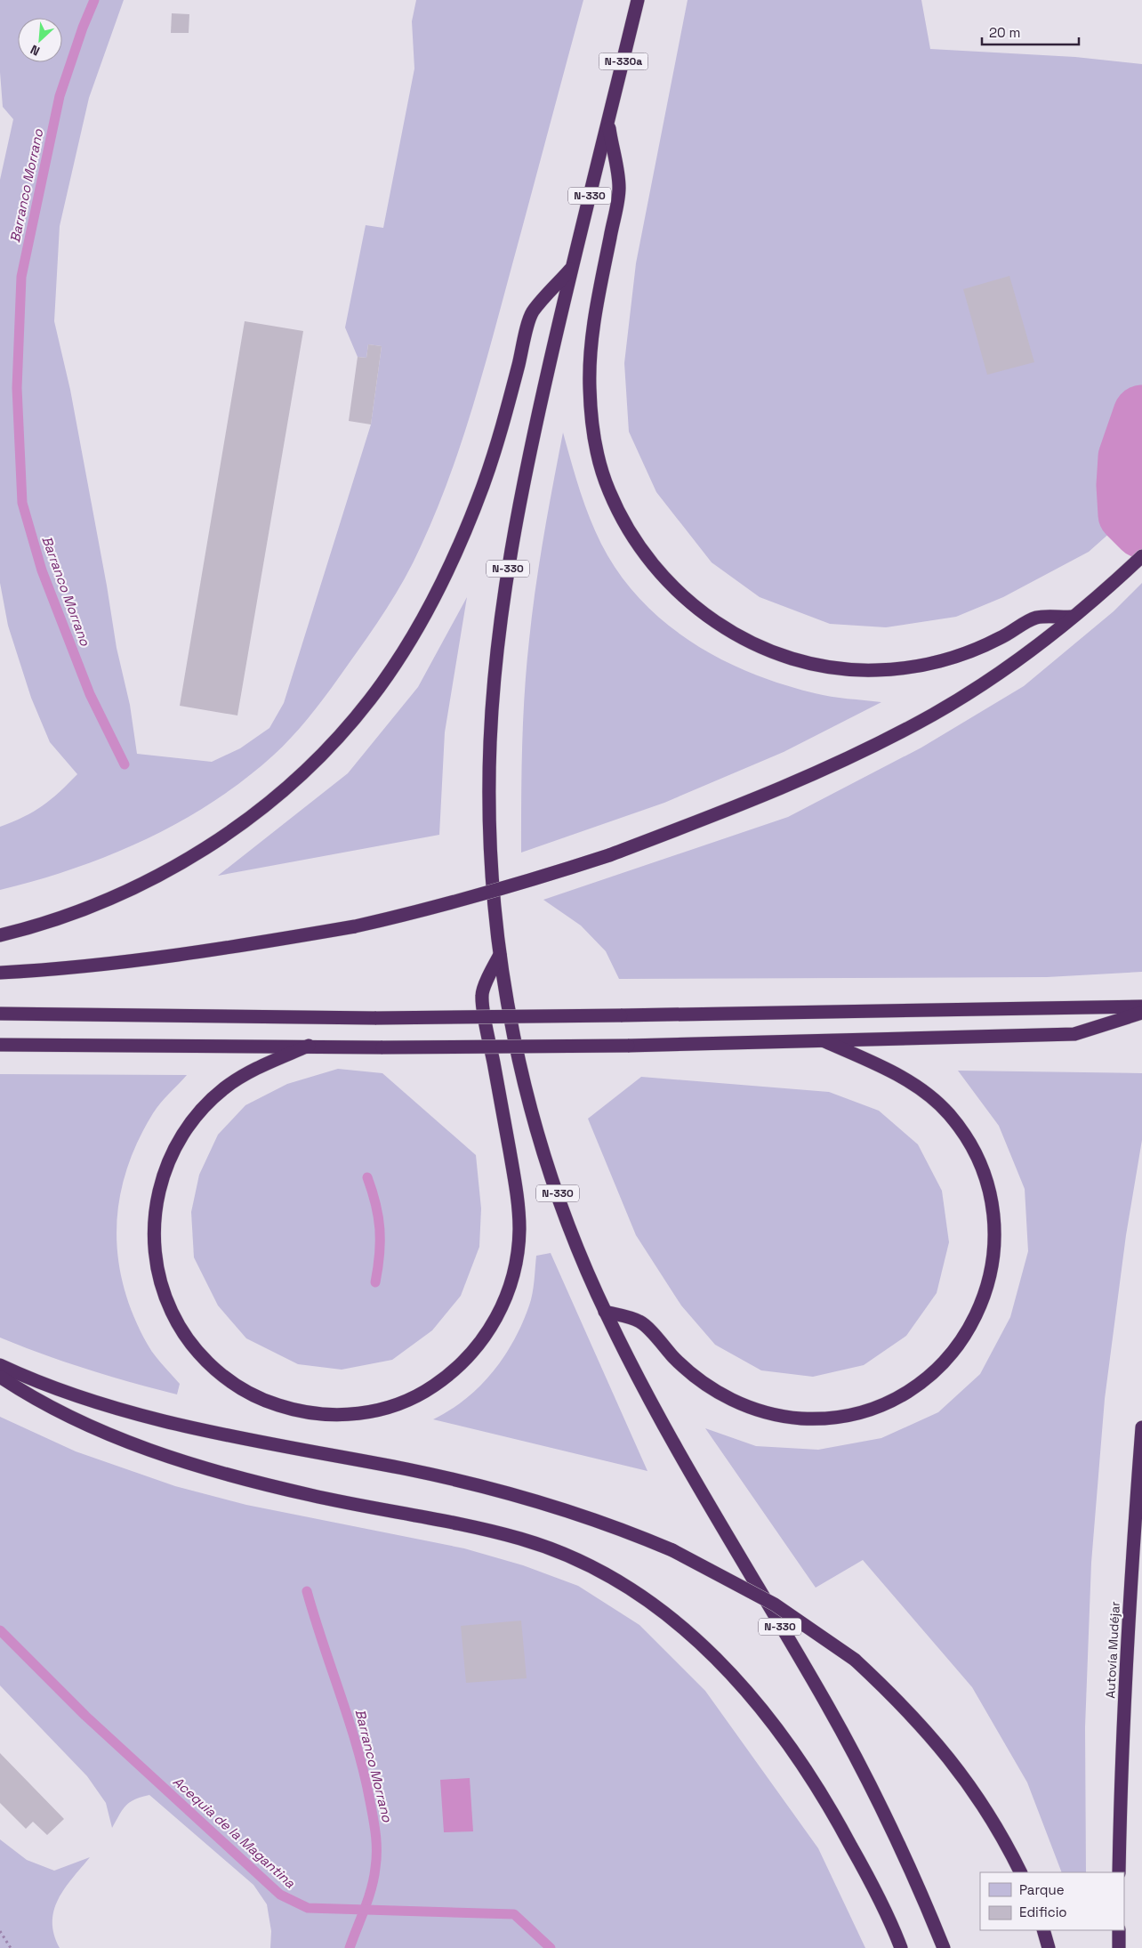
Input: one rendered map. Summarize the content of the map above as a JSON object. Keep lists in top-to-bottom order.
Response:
{
  "streets": {
    "highway": ["N-330a", "N-330", "Autovía Mudéjar"]
  },
  "crossings": [
    ["N-330a", "N-330"]
  ],
  "water": ["Barranco Morrano", "Acequia de la Magantina"],
  "legend": ["Parque", "Edificio"],
  "scale_bar": "20 m",
  "north": "bottom left"
}
